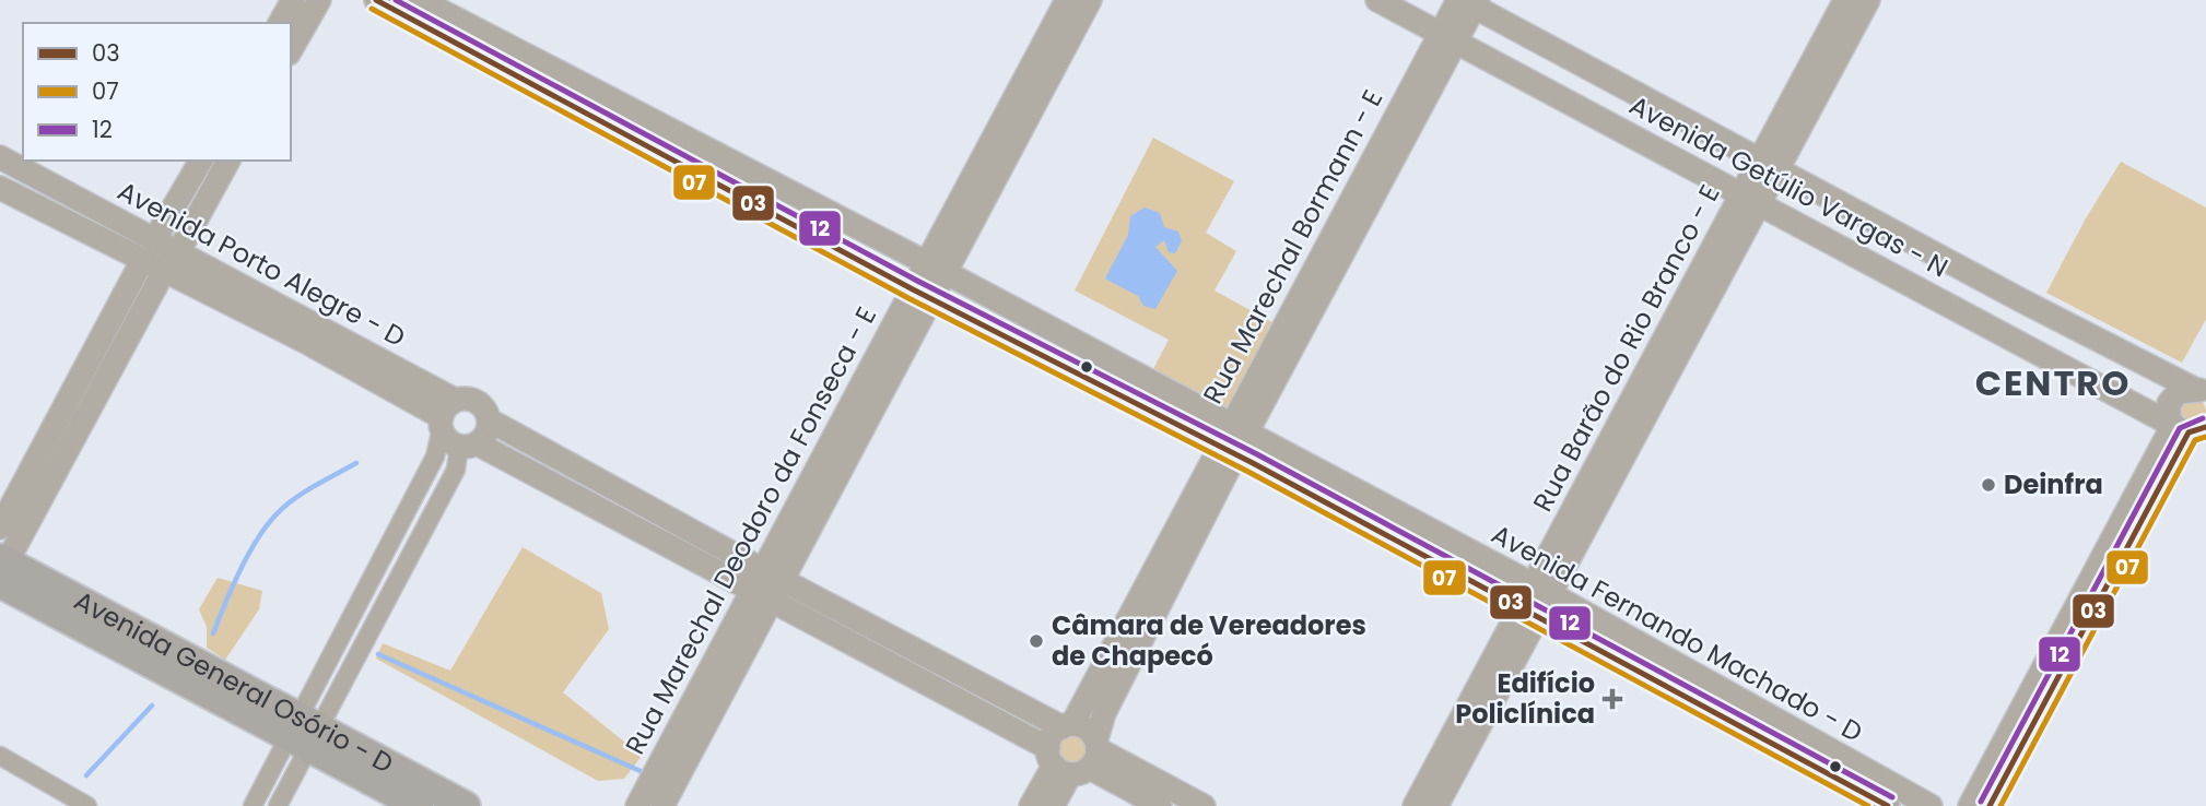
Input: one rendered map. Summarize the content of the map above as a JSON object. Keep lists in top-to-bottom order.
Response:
{
  "streets": {
    "main road": ["Avenida General Osório - D"],
    "street": [
      "Avenida Getúlio Vargas - N",
      "Rua Marechal Bormann - E",
      "Avenida Porto Alegre - D",
      "Rua Barão do Rio Branco - E",
      "Rua Marechal Deodoro da Fonseca - E",
      "Avenida Fernando Machado - D"
    ]
  },
  "crossings": [
    ["Avenida Getúlio Vargas - N", "Rua Marechal Bormann - E"],
    ["Avenida Getúlio Vargas - N", "Rua Barão do Rio Branco - E"],
    ["Rua Marechal Bormann - E", "Avenida Fernando Machado - D"],
    ["Rua Barão do Rio Branco - E", "Avenida Fernando Machado - D"],
    ["Rua Marechal Deodoro da Fonseca - E", "Avenida Fernando Machado - D"]
  ],
  "districts": ["CENTRO"],
  "places": {
    "other": ["Deinfra", "Câmara de Vereadores de Chapecó"],
    "health": ["Edifício Policlínica"]
  },
  "lines": ["transit line 03", "transit line 12", "transit line 07"],
  "legend": ["03", "07", "12"]
}
